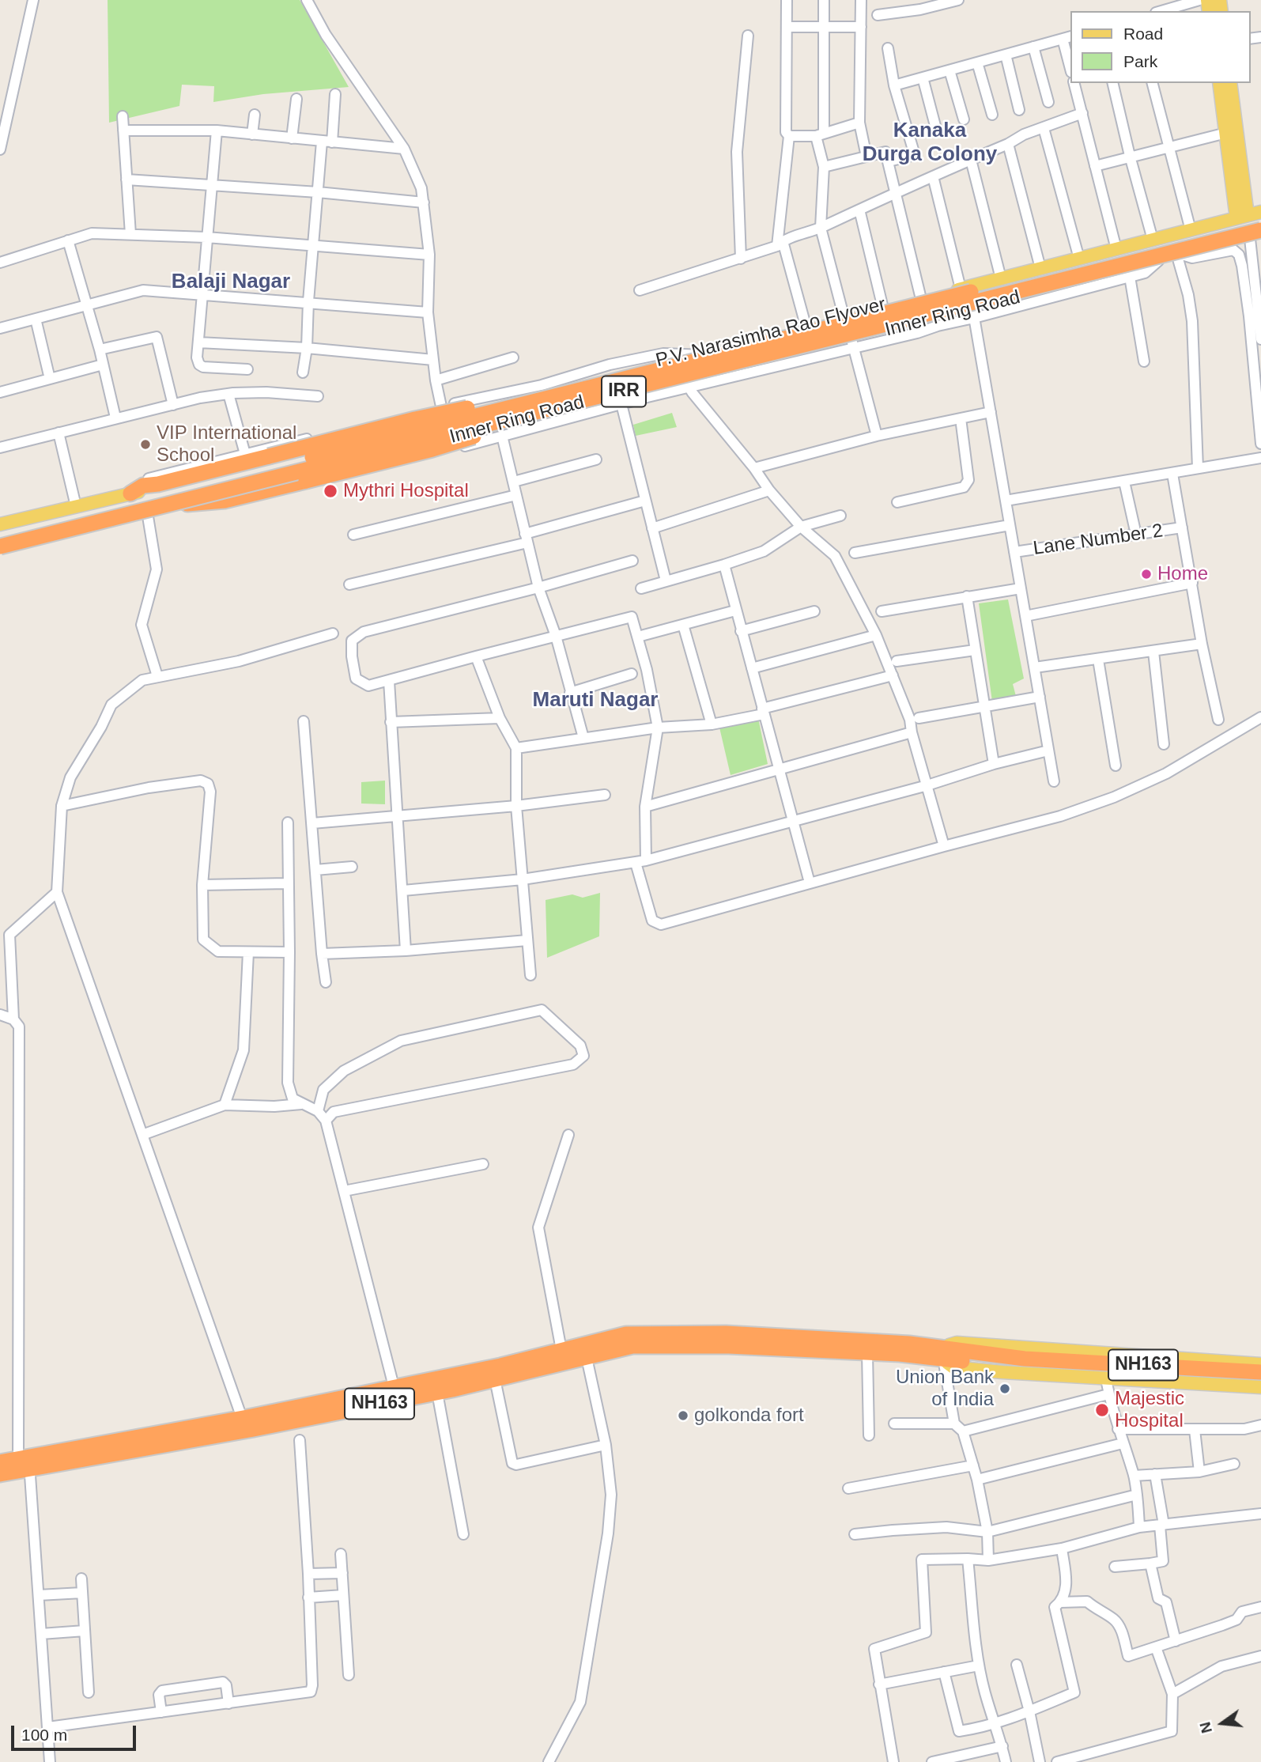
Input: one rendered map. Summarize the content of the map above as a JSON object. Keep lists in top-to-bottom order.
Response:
{
  "streets": {
    "highway": ["P.V. Narasimha Rao Flyover", "NH163"],
    "main road": ["Inner Ring Road", "IRR"],
    "street": ["Lane Number 2"]
  },
  "crossings": [
    ["Inner Ring Road", "P.V. Narasimha Rao Flyover"]
  ],
  "districts": ["Kanaka Durga Colony", "Balaji Nagar", "Maruti Nagar"],
  "places": [
    "VIP International School",
    "Mythri Hospital",
    "Home",
    "Union Bank of India",
    "Majestic Hospital",
    "golkonda fort"
  ],
  "legend": ["Road", "Park"],
  "scale_bar": "100 m",
  "north": "left"
}
